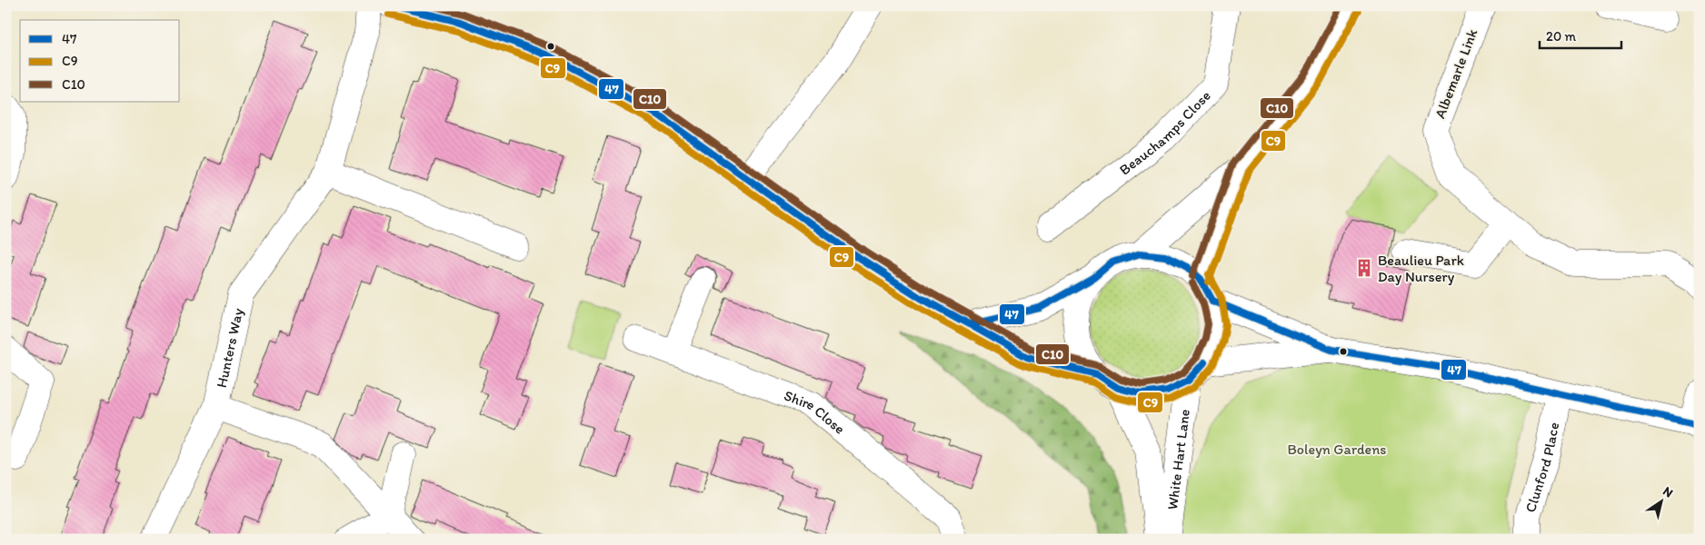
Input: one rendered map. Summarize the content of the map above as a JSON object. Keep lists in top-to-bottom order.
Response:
{
  "streets": {
    "street": [
      "Albemarle Link",
      "Beauchamps Close",
      "Hunters Way",
      "Shire Close",
      "White Hart Lane",
      "Clunford Place"
    ]
  },
  "parks": ["Boleyn Gardens"],
  "places": {
    "building": ["Beaulieu Park Day Nursery"]
  },
  "lines": ["transit line 47", "transit line C10", "transit line C9"],
  "legend": ["47", "C9", "C10"],
  "scale_bar": "20 m",
  "north": "top right"
}
